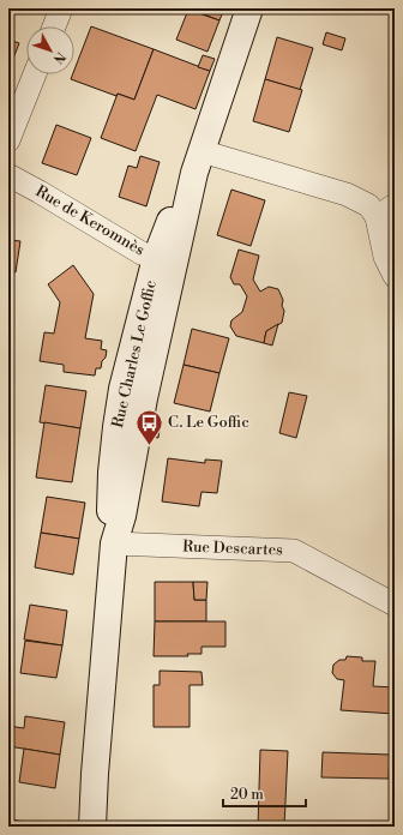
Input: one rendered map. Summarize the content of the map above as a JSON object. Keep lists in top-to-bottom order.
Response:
{
  "streets": {
    "street": ["Rue de Keromnès", "Rue Charles Le Goffic", "Rue Descartes"]
  },
  "crossings": [
    ["Rue de Keromnès", "Rue Charles Le Goffic"],
    ["Rue Charles Le Goffic", "Rue Descartes"]
  ],
  "places": {
    "bus stop": ["C. Le Goffic"]
  },
  "scale_bar": "20 m",
  "north": "bottom right"
}
